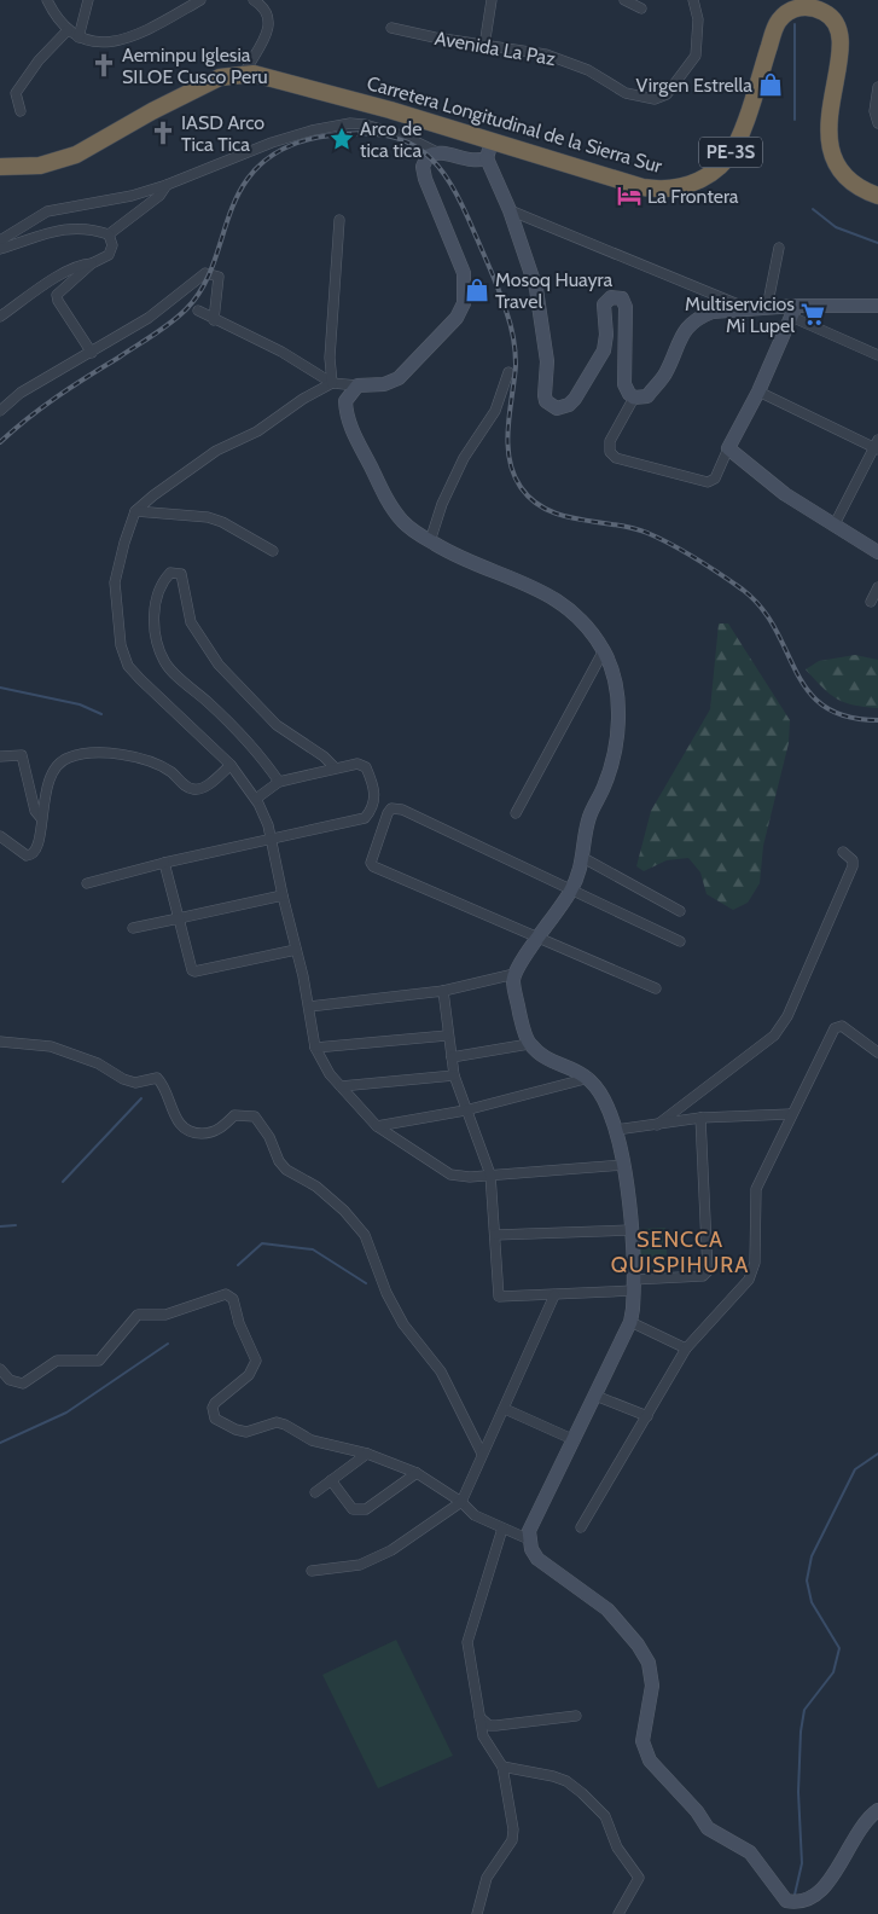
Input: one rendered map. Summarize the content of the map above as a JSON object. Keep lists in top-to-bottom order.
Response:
{
  "streets": {
    "highway": ["Carretera Longitudinal de la Sierra Sur", "PE-3S"],
    "street": ["Avenida La Paz"]
  },
  "districts": ["SENCCA QUISPIHURA"],
  "places": {
    "church": ["Aeminpu Iglesia SILOE Cusco Peru", "IASD Arco Tica Tica"],
    "shop": ["Virgen Estrella", "Mosoq Huayra Travel"],
    "place": ["Arco de tica tica"],
    "hotel": ["La Frontera"],
    "supermarket": ["Multiservicios Mi Lupel"]
  }
}
